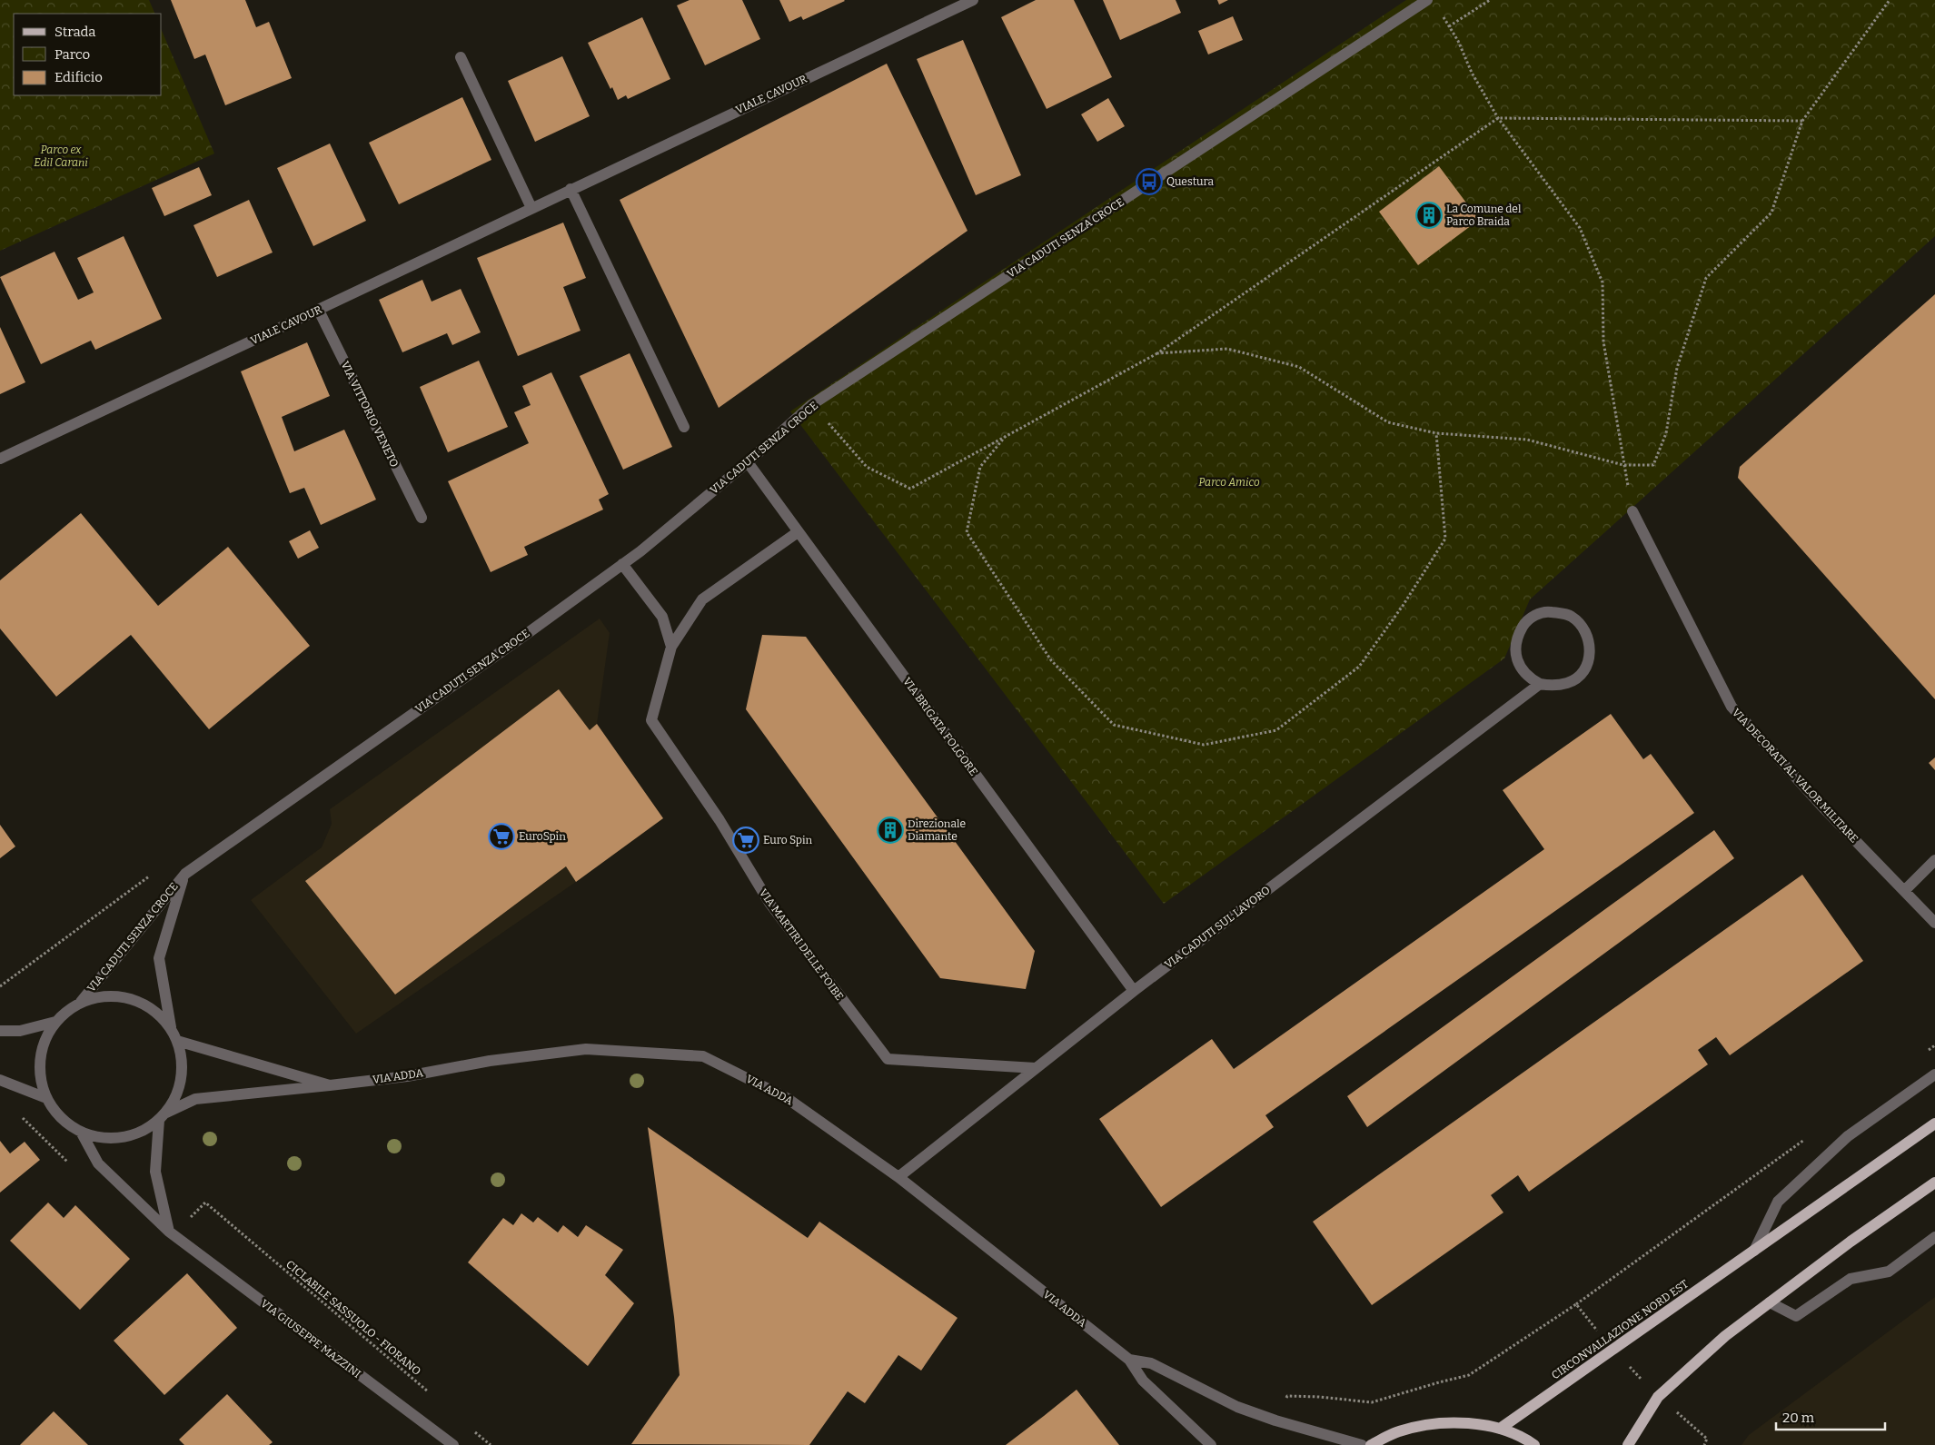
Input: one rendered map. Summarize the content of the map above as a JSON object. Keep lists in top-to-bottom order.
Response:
{
  "streets": {
    "main road": ["CIRCONVALLAZIONE NORD EST"],
    "street": [
      "VIALE CAVOUR",
      "VIA CADUTI SENZA CROCE",
      "VIA VITTORIO VENETO",
      "VIA BRIGATA FOLGORE",
      "VIA DECORATI AL VALOR MILITARE",
      "VIA CADUTI SUL LAVORO",
      "VIA MARTIRI DELLE FOIBE",
      "VIA ADDA",
      "VIA GIUSEPPE MAZZINI"
    ],
    "path": ["CICLABILE SASSUOLO - FIORANO"]
  },
  "crossings": [
    ["VIALE CAVOUR", "VIA VITTORIO VENETO"],
    ["VIA CADUTI SENZA CROCE", "VIA BRIGATA FOLGORE"],
    ["VIA CADUTI SENZA CROCE", "VIA ADDA"],
    ["VIA CADUTI SENZA CROCE", "VIA GIUSEPPE MAZZINI"],
    ["VIA BRIGATA FOLGORE", "VIA CADUTI SUL LAVORO"],
    ["VIA BRIGATA FOLGORE", "VIA MARTIRI DELLE FOIBE"],
    ["VIA CADUTI SUL LAVORO", "VIA MARTIRI DELLE FOIBE"],
    ["VIA CADUTI SUL LAVORO", "VIA ADDA"],
    ["VIA ADDA", "VIA GIUSEPPE MAZZINI"]
  ],
  "parks": ["Parco ex Edil Carani", "Parco Amico"],
  "places": {
    "bus stop": ["Questura"],
    "building": ["La Comune del Parco Braida", "Direzionale Diamante"],
    "supermarket": ["EuroSpin", "Euro Spin"]
  },
  "legend": ["Strada", "Parco", "Edificio"],
  "scale_bar": "20 m"
}
